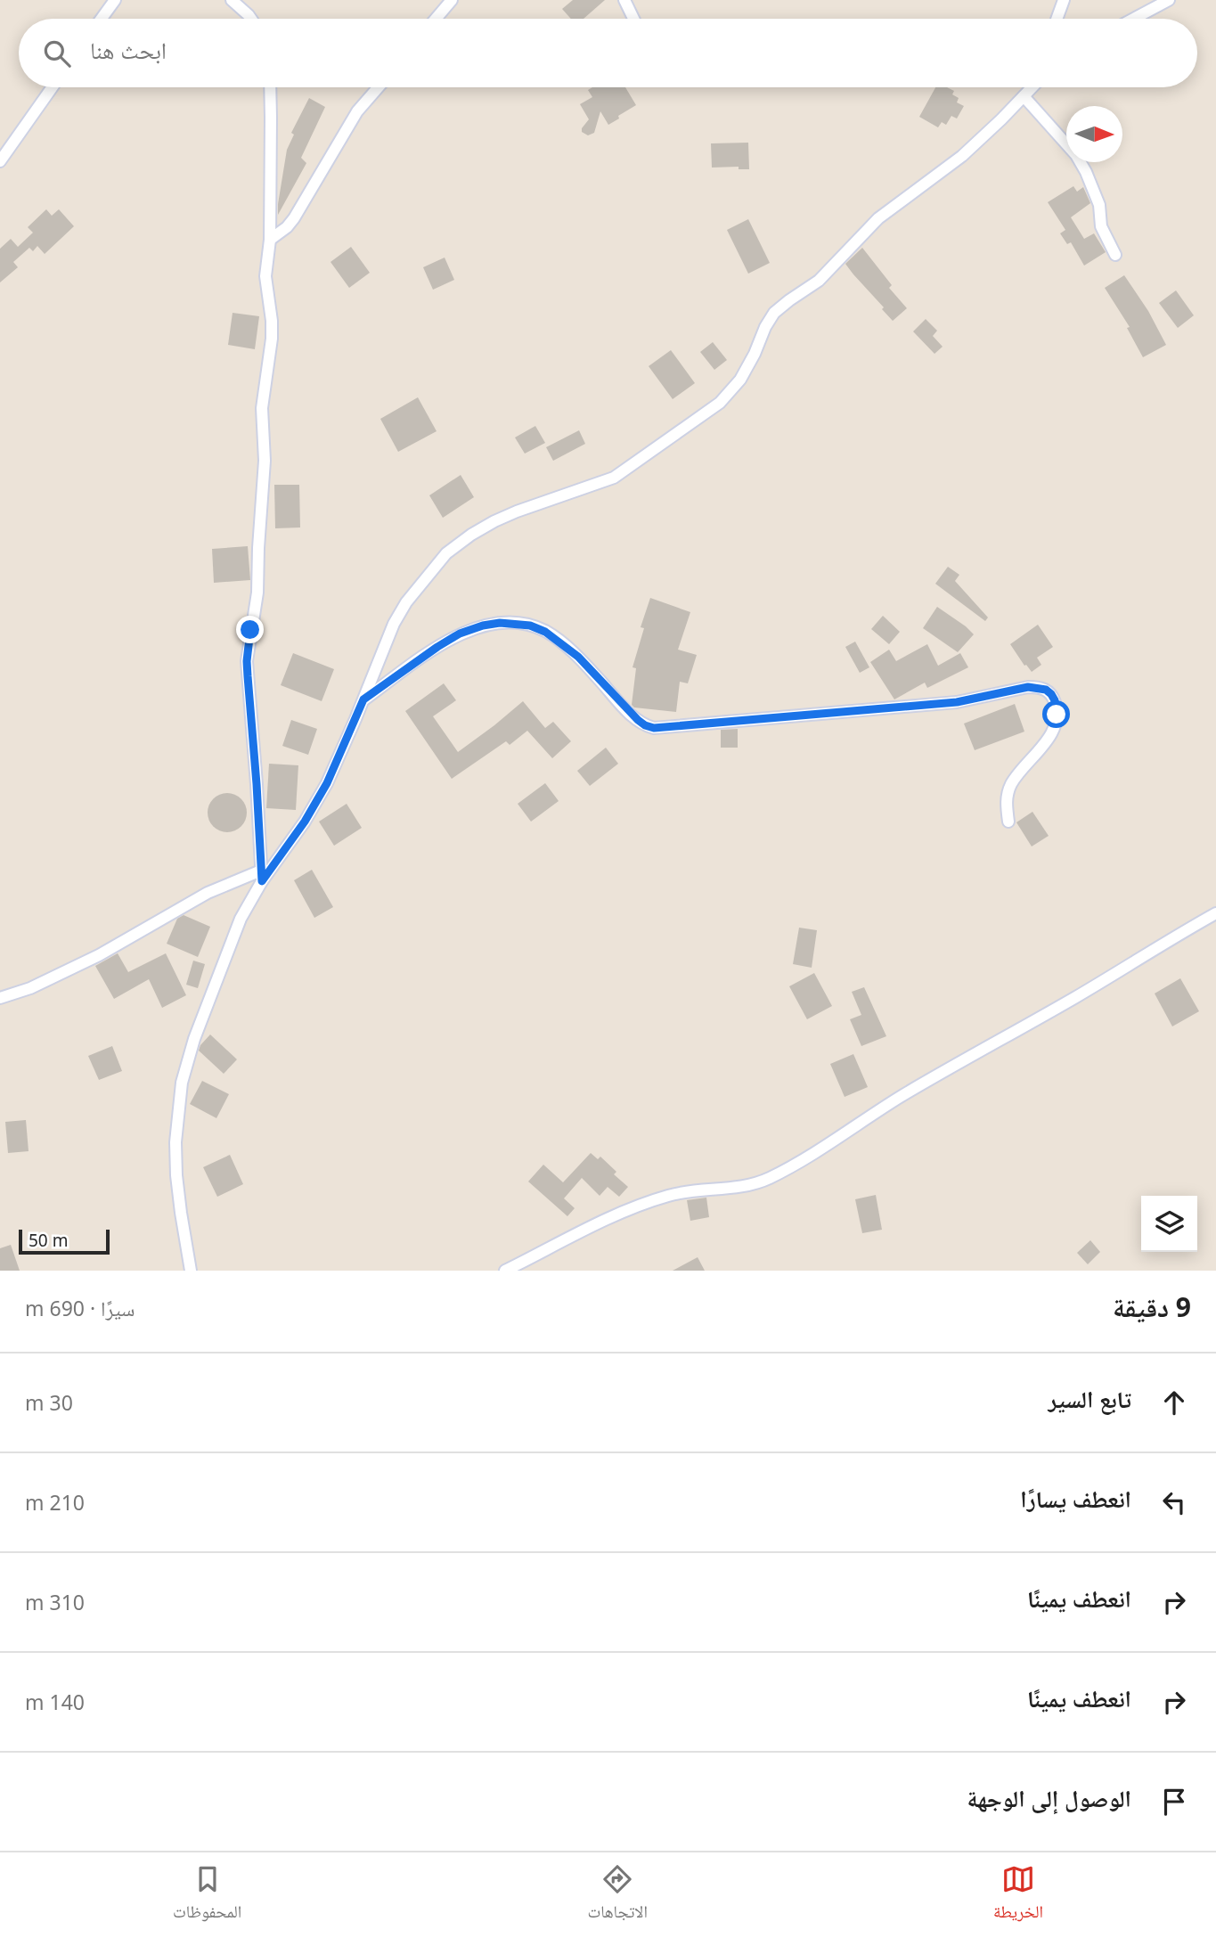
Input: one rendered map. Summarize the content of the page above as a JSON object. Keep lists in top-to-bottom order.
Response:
{
  "scale_bar": "50 m",
  "north": "right",
  "page": {
    "search": "ابحث هنا",
    "scale": "50 m",
    "heading": ["9 دقيقة", "سيرًا · 690 m"],
    "list": [
      ["تابع السير", "30 m"],
      ["انعطف يسارًا", "210 m"],
      ["انعطف يمينًا", "310 m"],
      ["انعطف يمينًا", "140 m"],
      "الوصول إلى الوجهة"
    ],
    "nav": ["الخريطة", "الاتجاهات", "المحفوظات"]
  }
}
